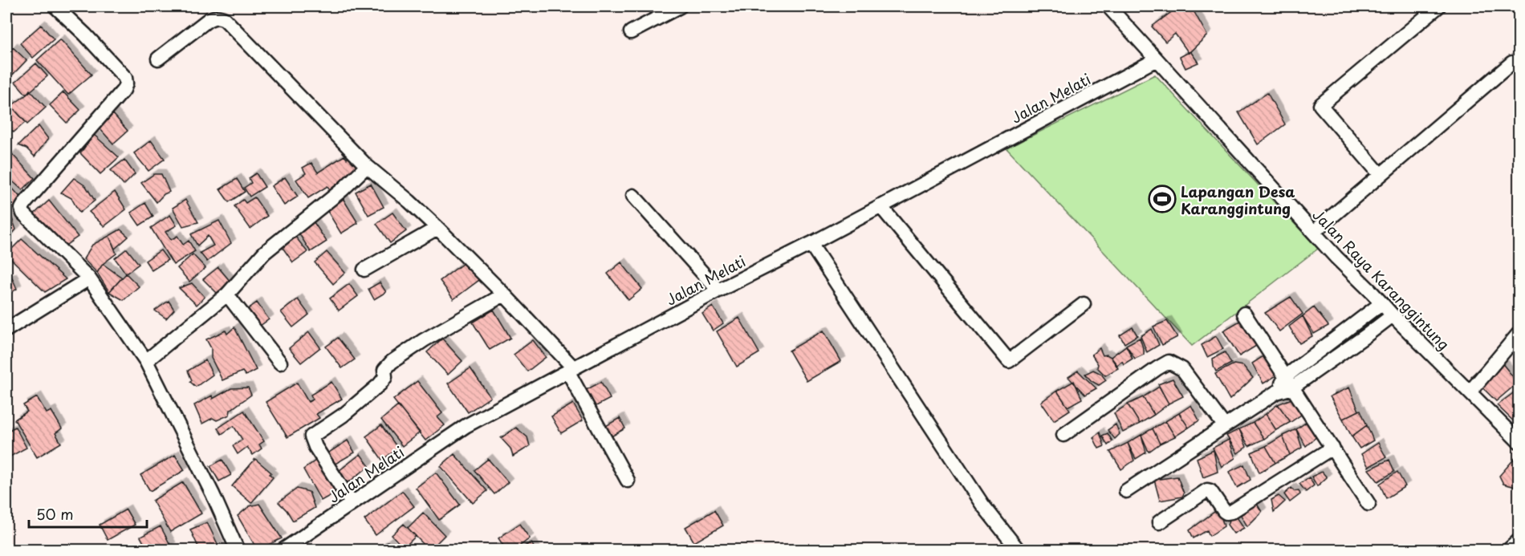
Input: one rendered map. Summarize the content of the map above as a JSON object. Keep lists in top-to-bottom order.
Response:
{
  "streets": {
    "street": ["Jalan Melati", "Jalan Raya Karanggintung"]
  },
  "crossings": [
    ["Jalan Melati", "Jalan Raya Karanggintung"]
  ],
  "places": {
    "sports": ["Lapangan Desa Karanggintung"]
  },
  "scale_bar": "50 m"
}
